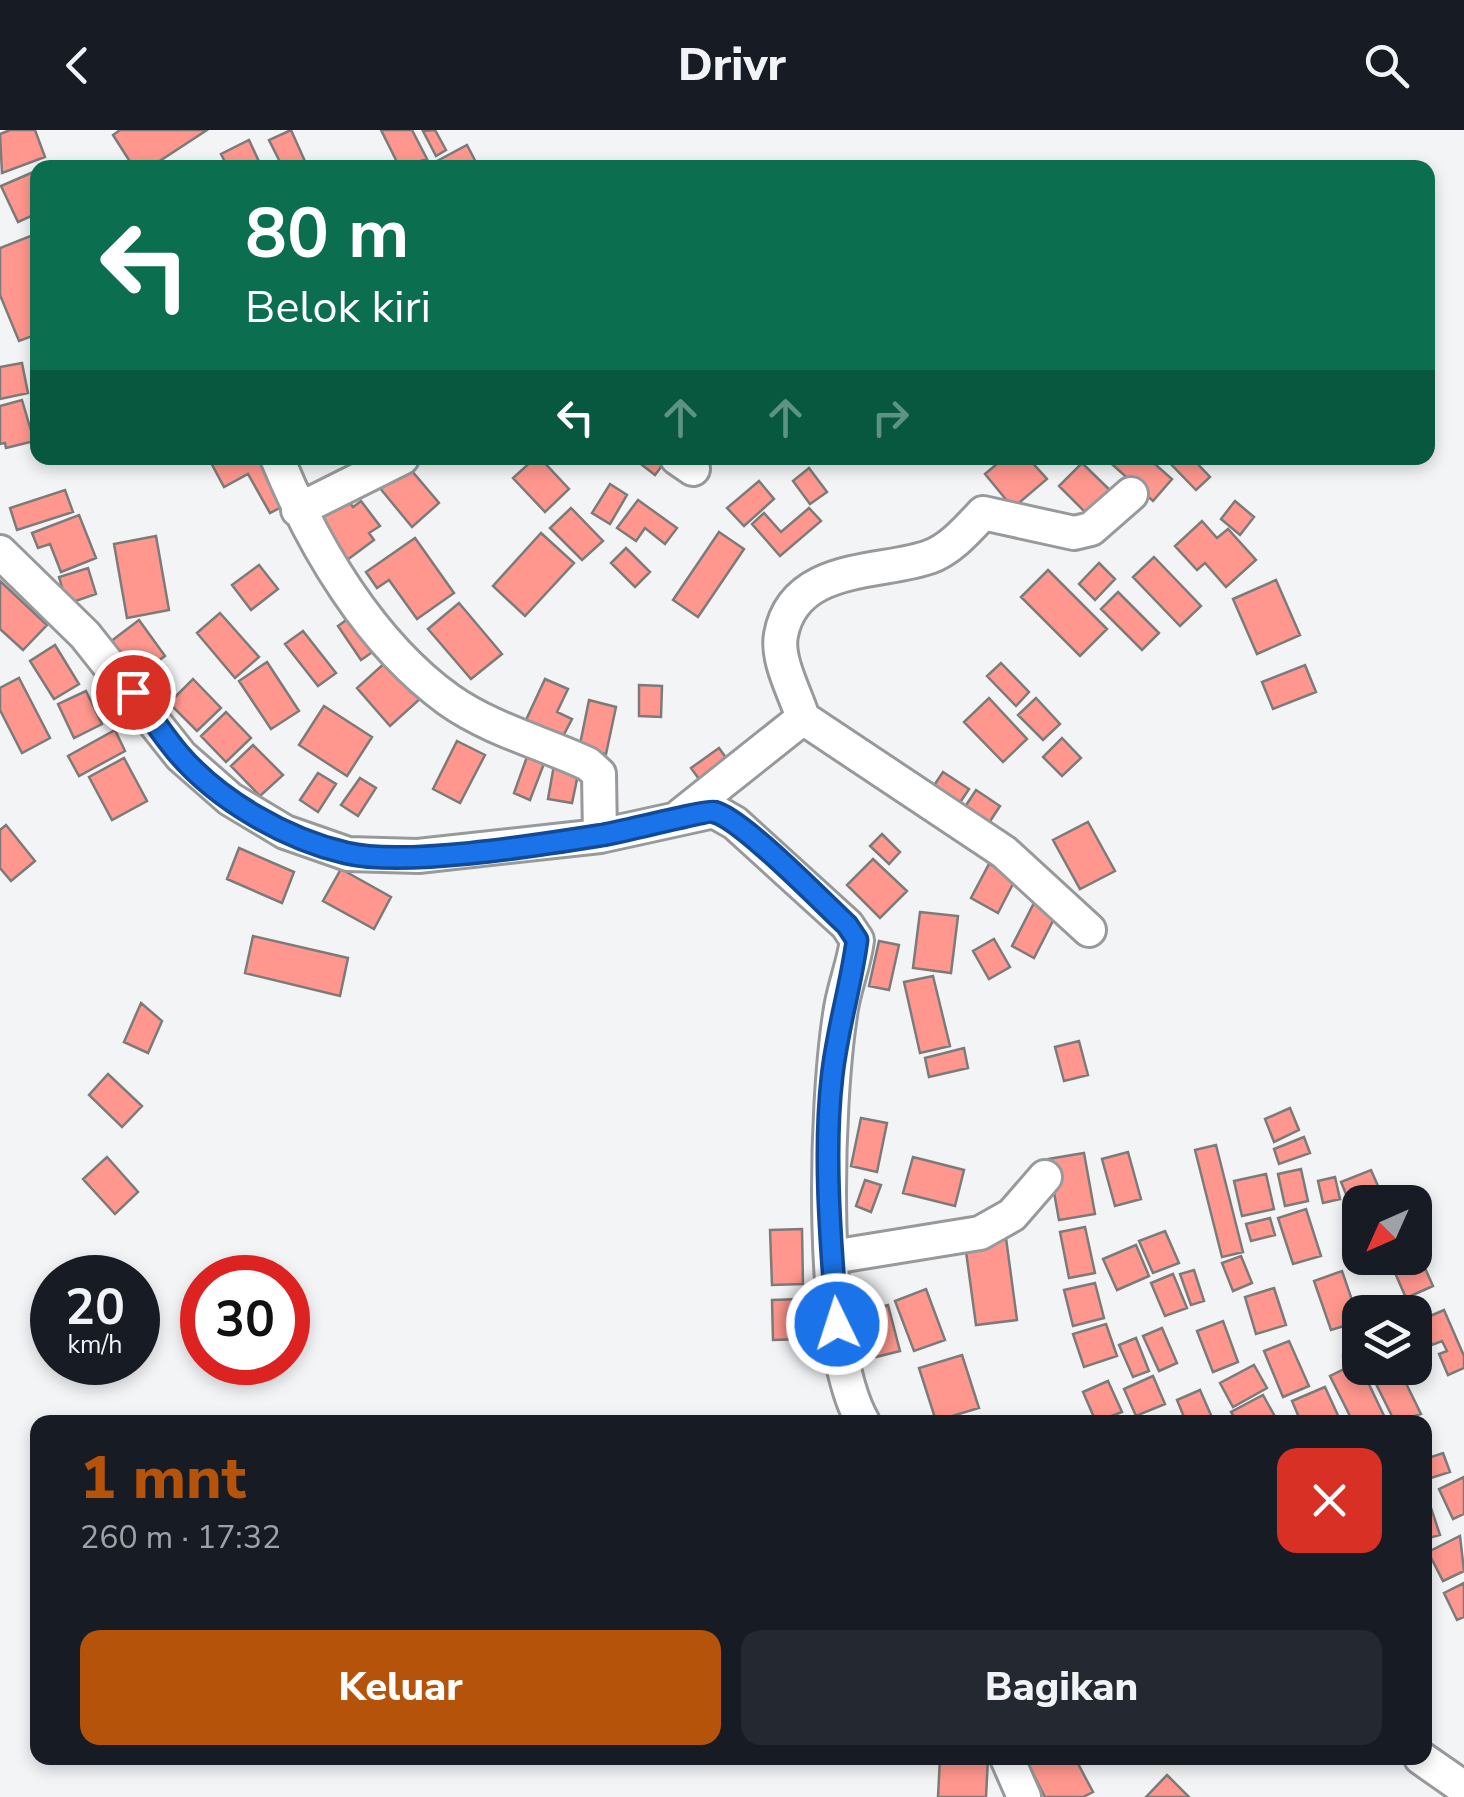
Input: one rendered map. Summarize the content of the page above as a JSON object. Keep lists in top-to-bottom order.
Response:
{
  "north": "bottom left",
  "page": {
    "header": "Drivr",
    "turn": ["80 m", "Belok kiri"],
    "speed": "20 km/h",
    "limit": "30",
    "heading": ["1 mnt", "260 m · 17:32"],
    "buttons": ["Keluar", "Bagikan"]
  }
}
